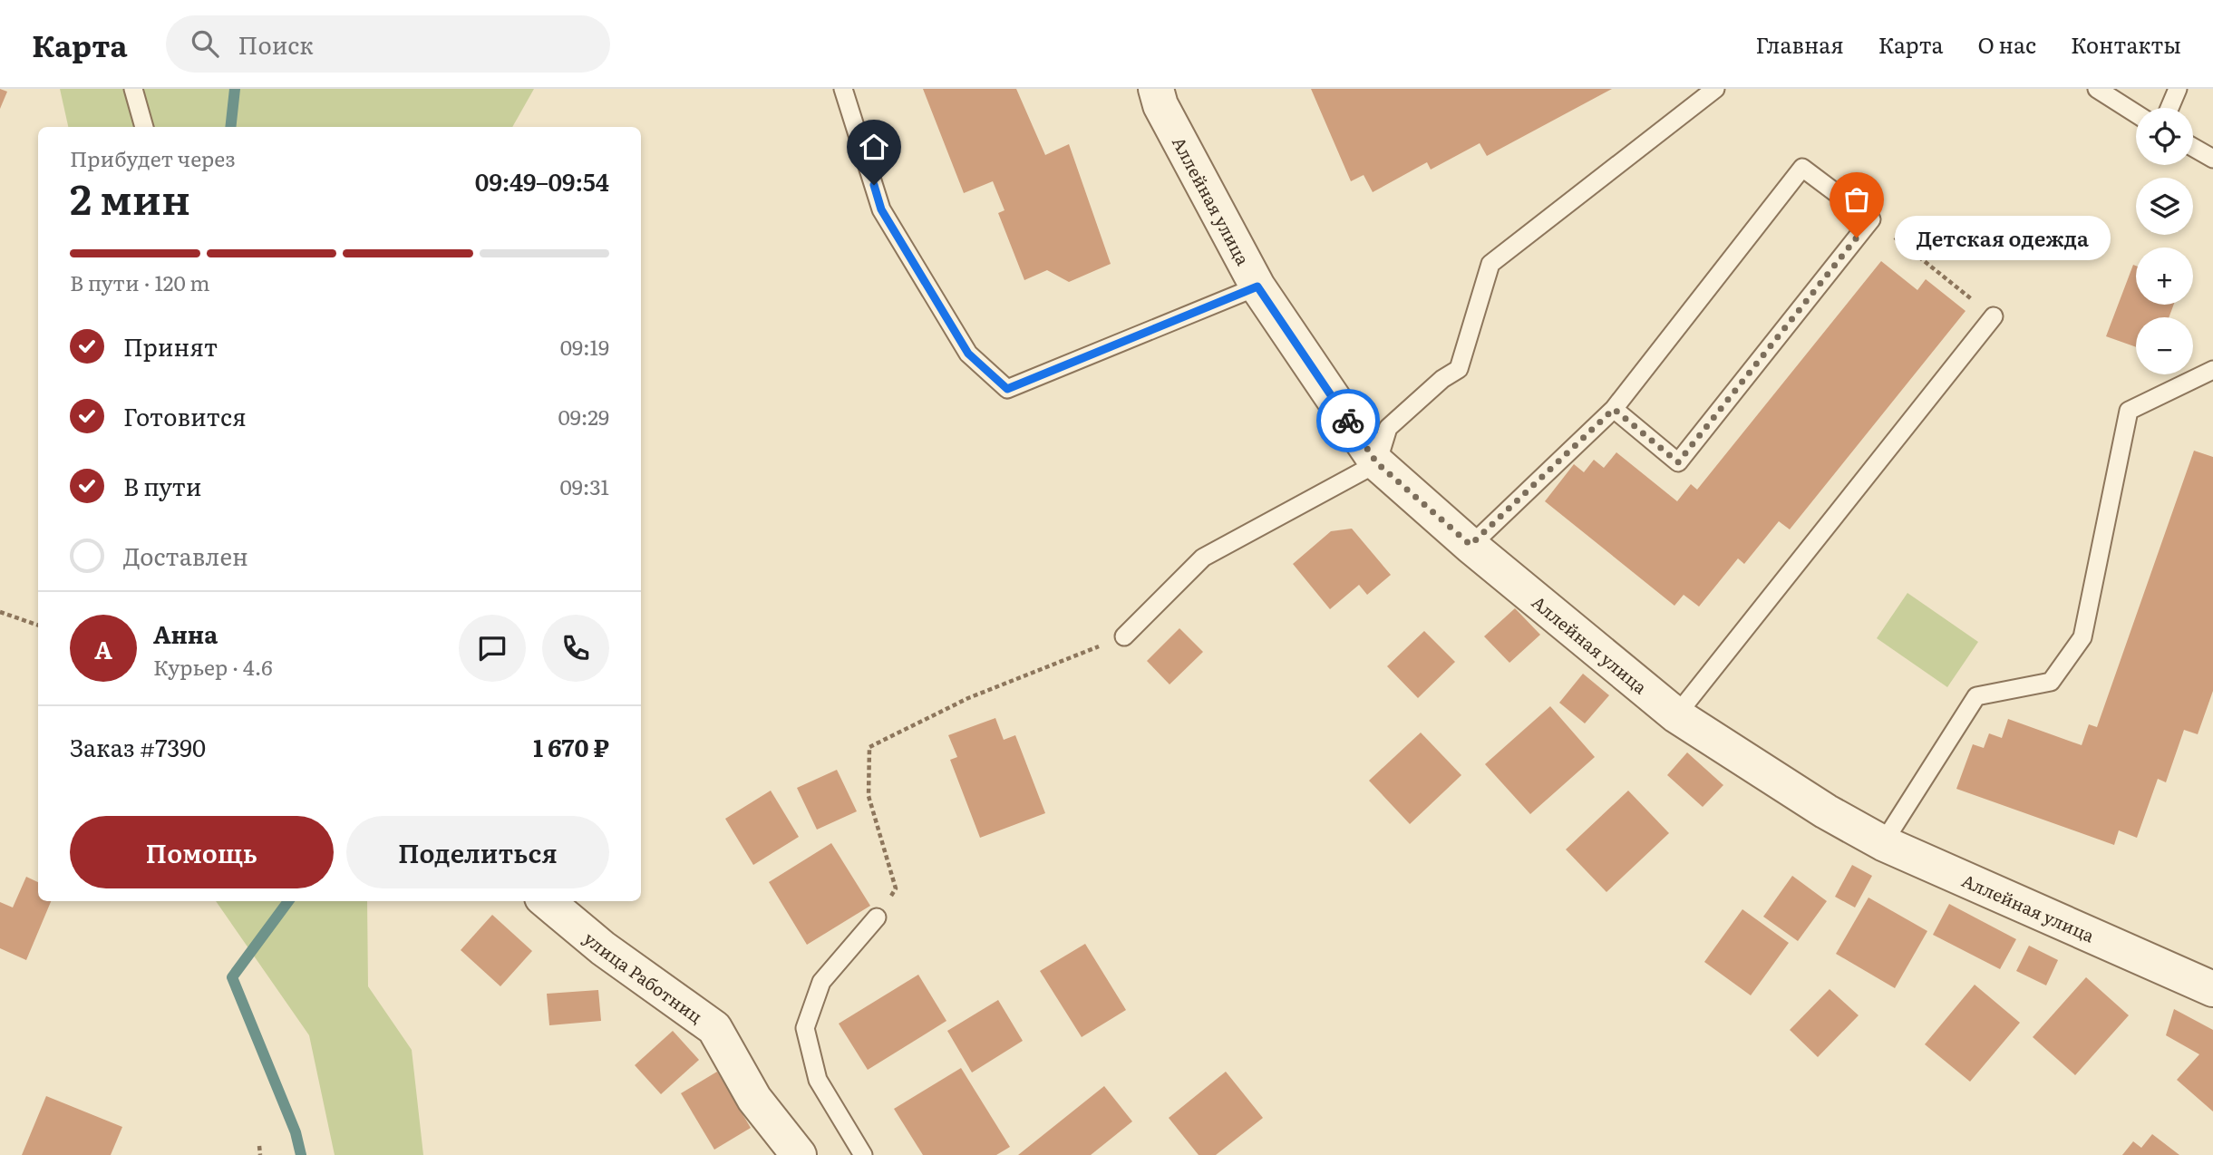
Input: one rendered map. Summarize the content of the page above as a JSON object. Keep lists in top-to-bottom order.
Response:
{
  "streets": {
    "street": ["Аллейная улица", "улица Работниц"]
  },
  "places": ["Детская одежда"],
  "page": {
    "header": "Карта",
    "search": "Поиск",
    "nav": [
      "Главная",
      "Карта",
      "О нас",
      "Контакты"
    ],
    "map_buttons": ["+", "−"],
    "heading": ["2 мин", "Прибудет через", "09:49–09:54"],
    "panel": [
      "Анна",
      "Курьер · 4.6",
      "Заказ #7390",
      "1 670 ₽"
    ],
    "bubble": "Детская одежда",
    "bar": "В пути · 120 m",
    "list": [
      ["Принят", "09:19"],
      ["Готовится", "09:29"],
      ["В пути", "09:31"],
      "Доставлен"
    ],
    "round": "А",
    "buttons": ["Помощь", "Поделиться"]
  }
}
